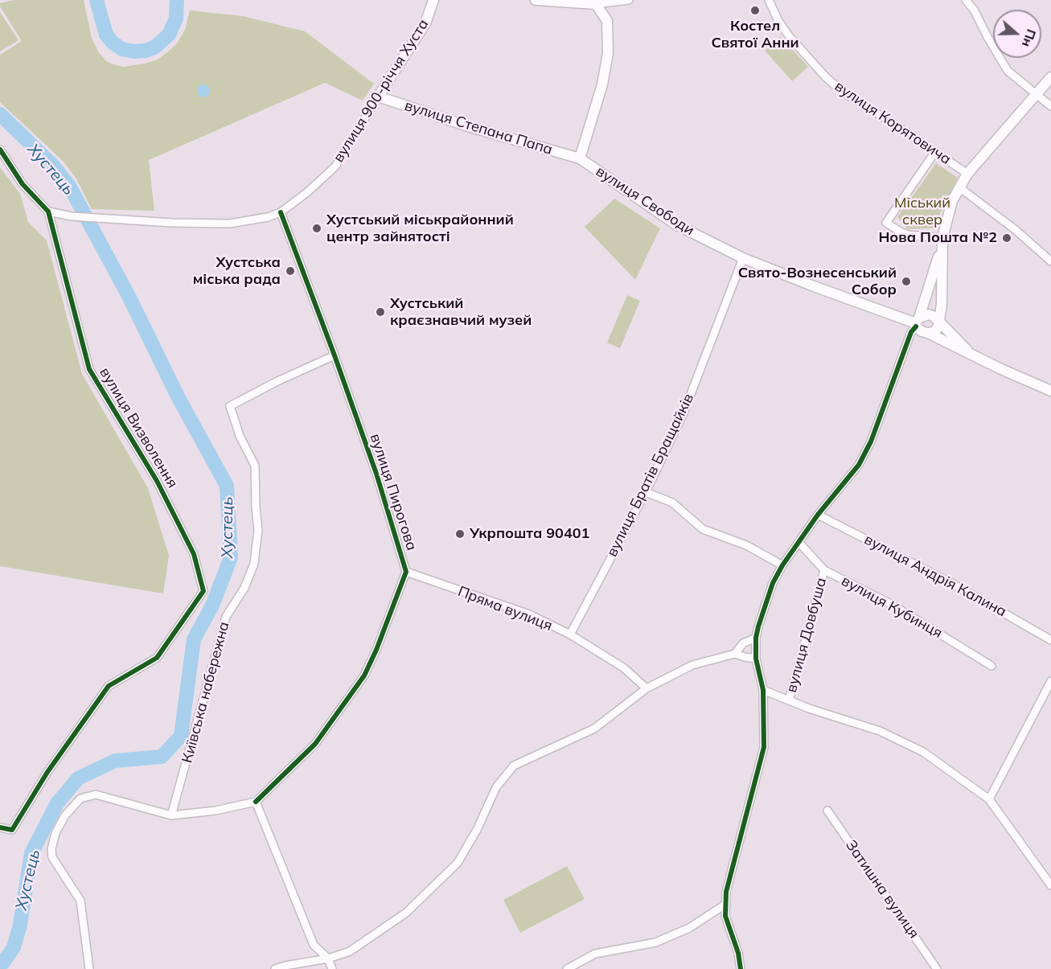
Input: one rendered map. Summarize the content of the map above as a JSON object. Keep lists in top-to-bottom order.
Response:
{
  "streets": {
    "main road": ["вулиця 900-річчя Хуста", "вулиця Степана Папа", "вулиця Свободи"],
    "street": [
      "вулиця Корятовича",
      "вулиця Визволення",
      "вулиця Братів Бращайків",
      "вулиця Пирогова",
      "вулиця Андрія Калина",
      "вулиця Кубинця",
      "Пряма вулиця",
      "вулиця Довбуша",
      "Київська набережна",
      "Затишна вулиця"
    ]
  },
  "crossings": [
    ["вулиця 900-річчя Хуста", "вулиця Степана Папа"],
    ["вулиця 900-річчя Хуста", "вулиця Визволення"],
    ["вулиця 900-річчя Хуста", "вулиця Пирогова"],
    ["вулиця Степана Папа", "вулиця Свободи"],
    ["вулиця Свободи", "вулиця Братів Бращайків"],
    ["вулиця Братів Бращайків", "Пряма вулиця"],
    ["вулиця Пирогова", "Пряма вулиця"],
    ["вулиця Пирогова", "Київська набережна"],
    ["вулиця Кубинця", "вулиця Довбуша"]
  ],
  "water": ["Хустець"],
  "parks": ["Міський сквер"],
  "places": [
    "Костел Святої Анни",
    "Хустський міськрайонний центр зайнятості",
    "Нова Пошта №2",
    "Хустська міська рада",
    "Свято-Вознесенський Собор",
    "Хустський краєзнавчий музей",
    "Укрпошта 90401"
  ],
  "north": "right"
}
